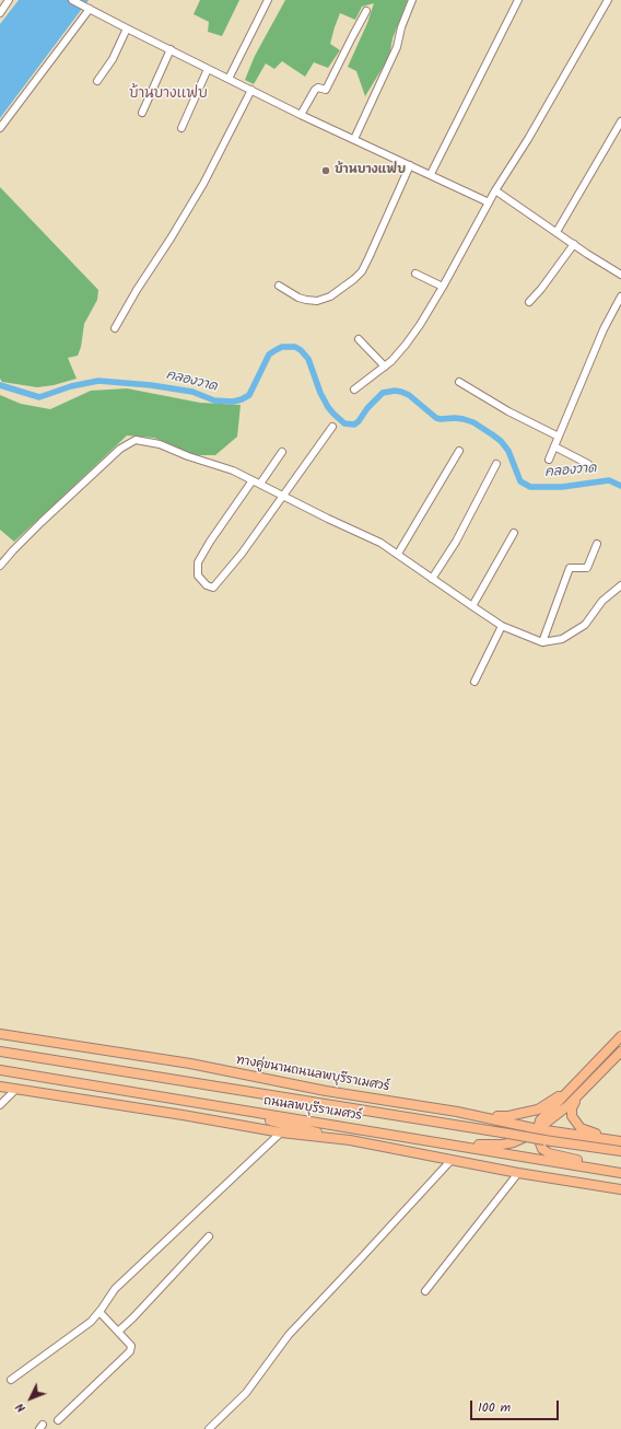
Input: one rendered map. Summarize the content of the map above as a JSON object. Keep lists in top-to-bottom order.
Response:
{
  "streets": {
    "main road": ["ทางคู่ขนานถนนลพบุรีราเมศวร์", "ถนนลพบุรีราเมศวร์"]
  },
  "districts": ["บ้านบางแฟบ"],
  "water": ["คลองวาด"],
  "places": ["บ้านบางแฟบ"],
  "scale_bar": "100 m",
  "north": "bottom left"
}
